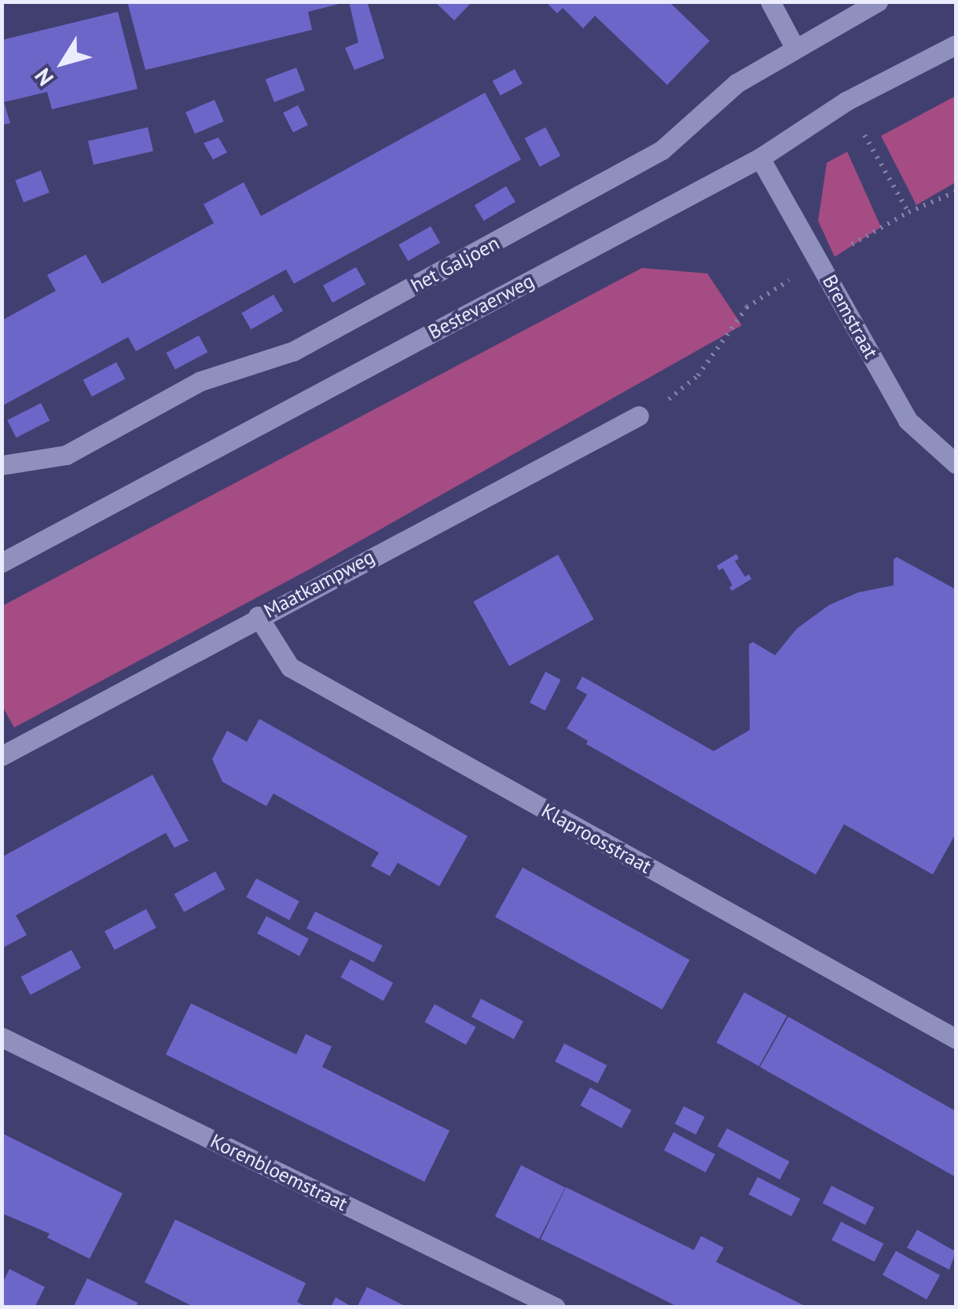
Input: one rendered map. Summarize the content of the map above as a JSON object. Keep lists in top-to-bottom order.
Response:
{
  "streets": {
    "street": [
      "het Galjoen",
      "Bestevaerweg",
      "Bremstraat",
      "Maatkampweg",
      "Klaproosstraat",
      "Korenbloemstraat"
    ]
  },
  "crossings": [
    ["Bestevaerweg", "Bremstraat"],
    ["Maatkampweg", "Klaproosstraat"]
  ],
  "north": "bottom left"
}
